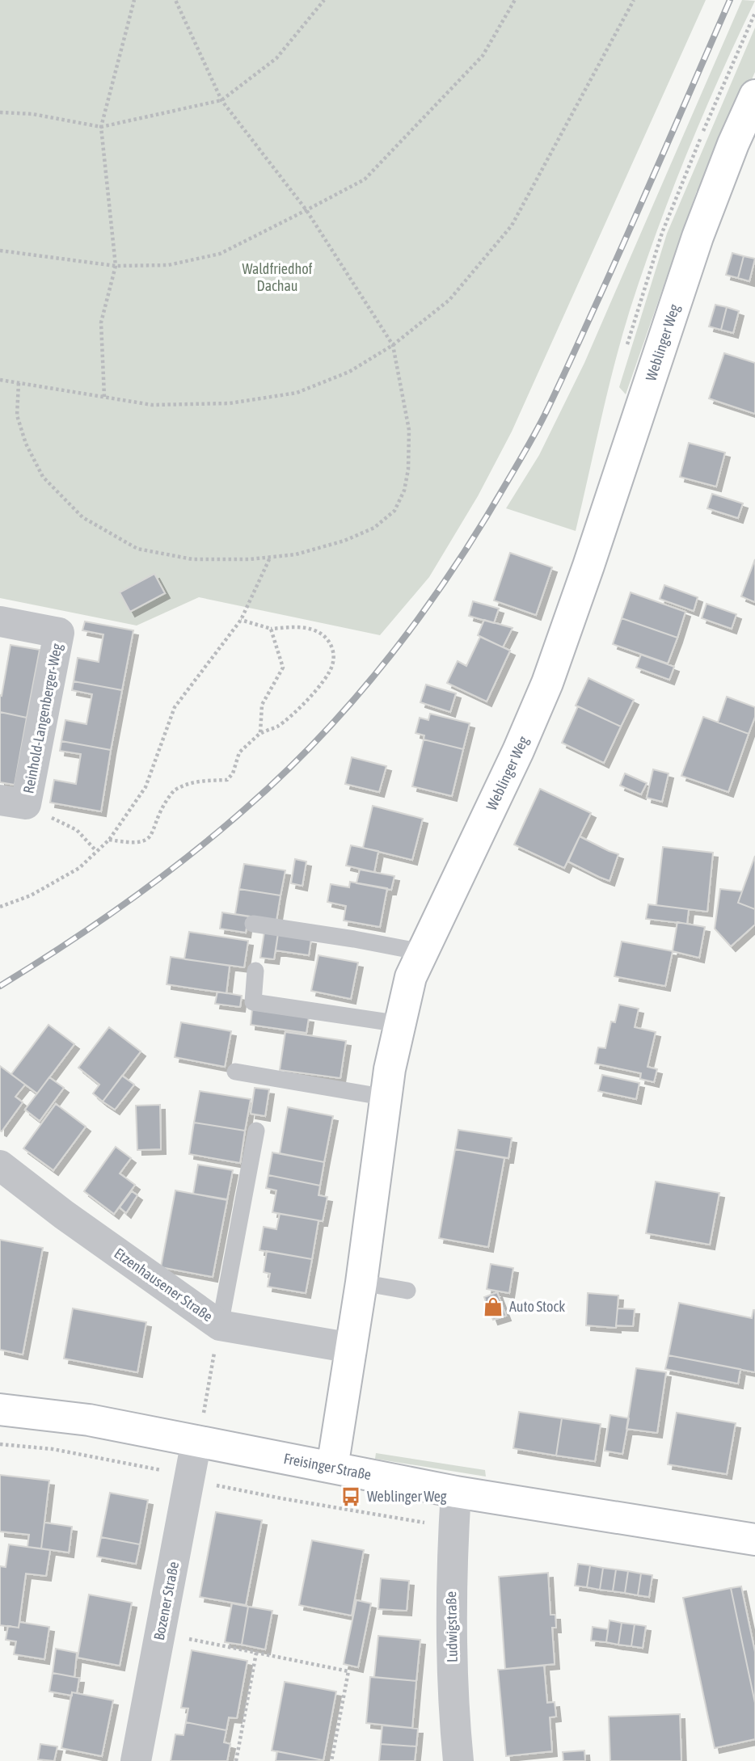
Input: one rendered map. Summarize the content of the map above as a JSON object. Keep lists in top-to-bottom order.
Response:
{
  "streets": {
    "street": [
      "Weblinger Weg",
      "Reinhold-Langenberger-Weg",
      "Etzenhausener Straße",
      "Freisinger Straße",
      "Bozener Straße",
      "Ludwigstraße"
    ]
  },
  "crossings": [
    ["Weblinger Weg", "Etzenhausener Straße"],
    ["Weblinger Weg", "Freisinger Straße"],
    ["Freisinger Straße", "Bozener Straße"],
    ["Freisinger Straße", "Ludwigstraße"]
  ],
  "parks": ["Waldfriedhof Dachau"],
  "places": {
    "shop": ["Auto Stock"],
    "bus stop": ["Weblinger Weg"]
  }
}
